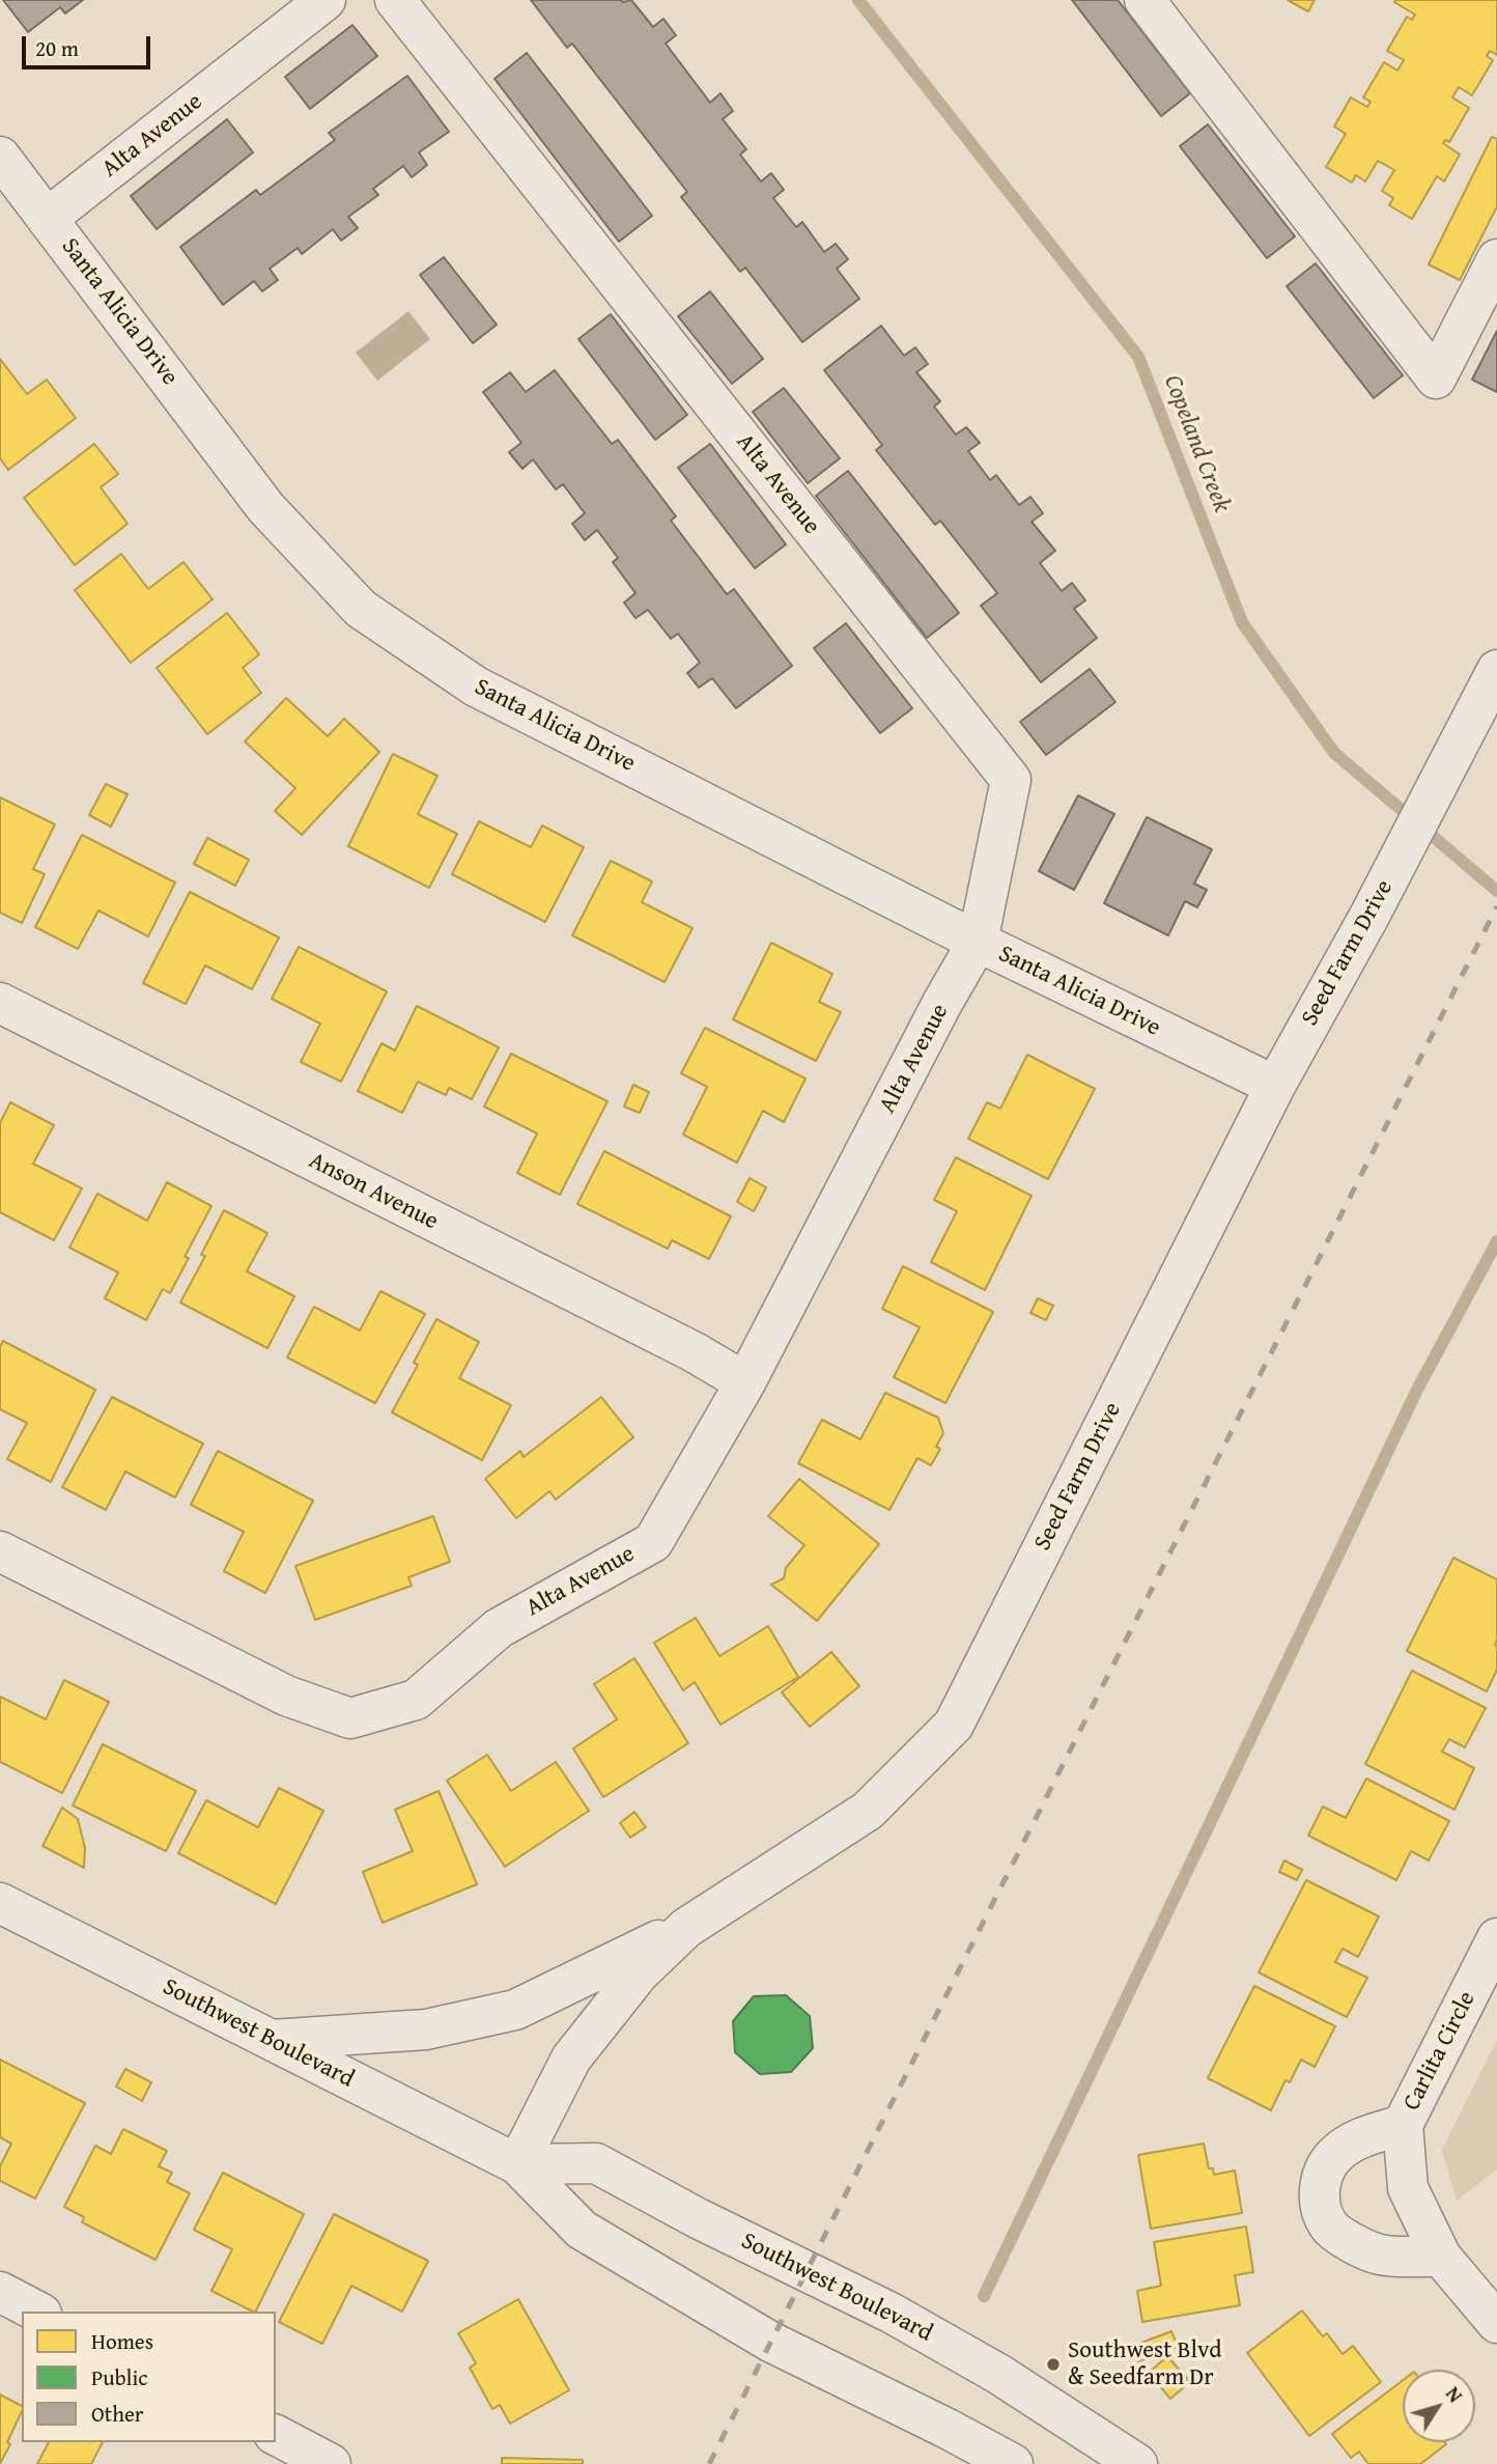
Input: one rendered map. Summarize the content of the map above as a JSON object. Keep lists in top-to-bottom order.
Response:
{
  "streets": {
    "street": [
      "Alta Avenue",
      "Santa Alicia Drive",
      "Seed Farm Drive",
      "Anson Avenue",
      "Southwest Boulevard",
      "Carlita Circle"
    ]
  },
  "crossings": [
    ["Alta Avenue", "Santa Alicia Drive"],
    ["Alta Avenue", "Anson Avenue"],
    ["Santa Alicia Drive", "Seed Farm Drive"],
    ["Seed Farm Drive", "Southwest Boulevard"]
  ],
  "water": ["Copeland Creek"],
  "places": ["Southwest Blvd & Seedfarm Dr"],
  "legend": ["Homes", "Public", "Other"],
  "scale_bar": "20 m",
  "north": "top right"
}
